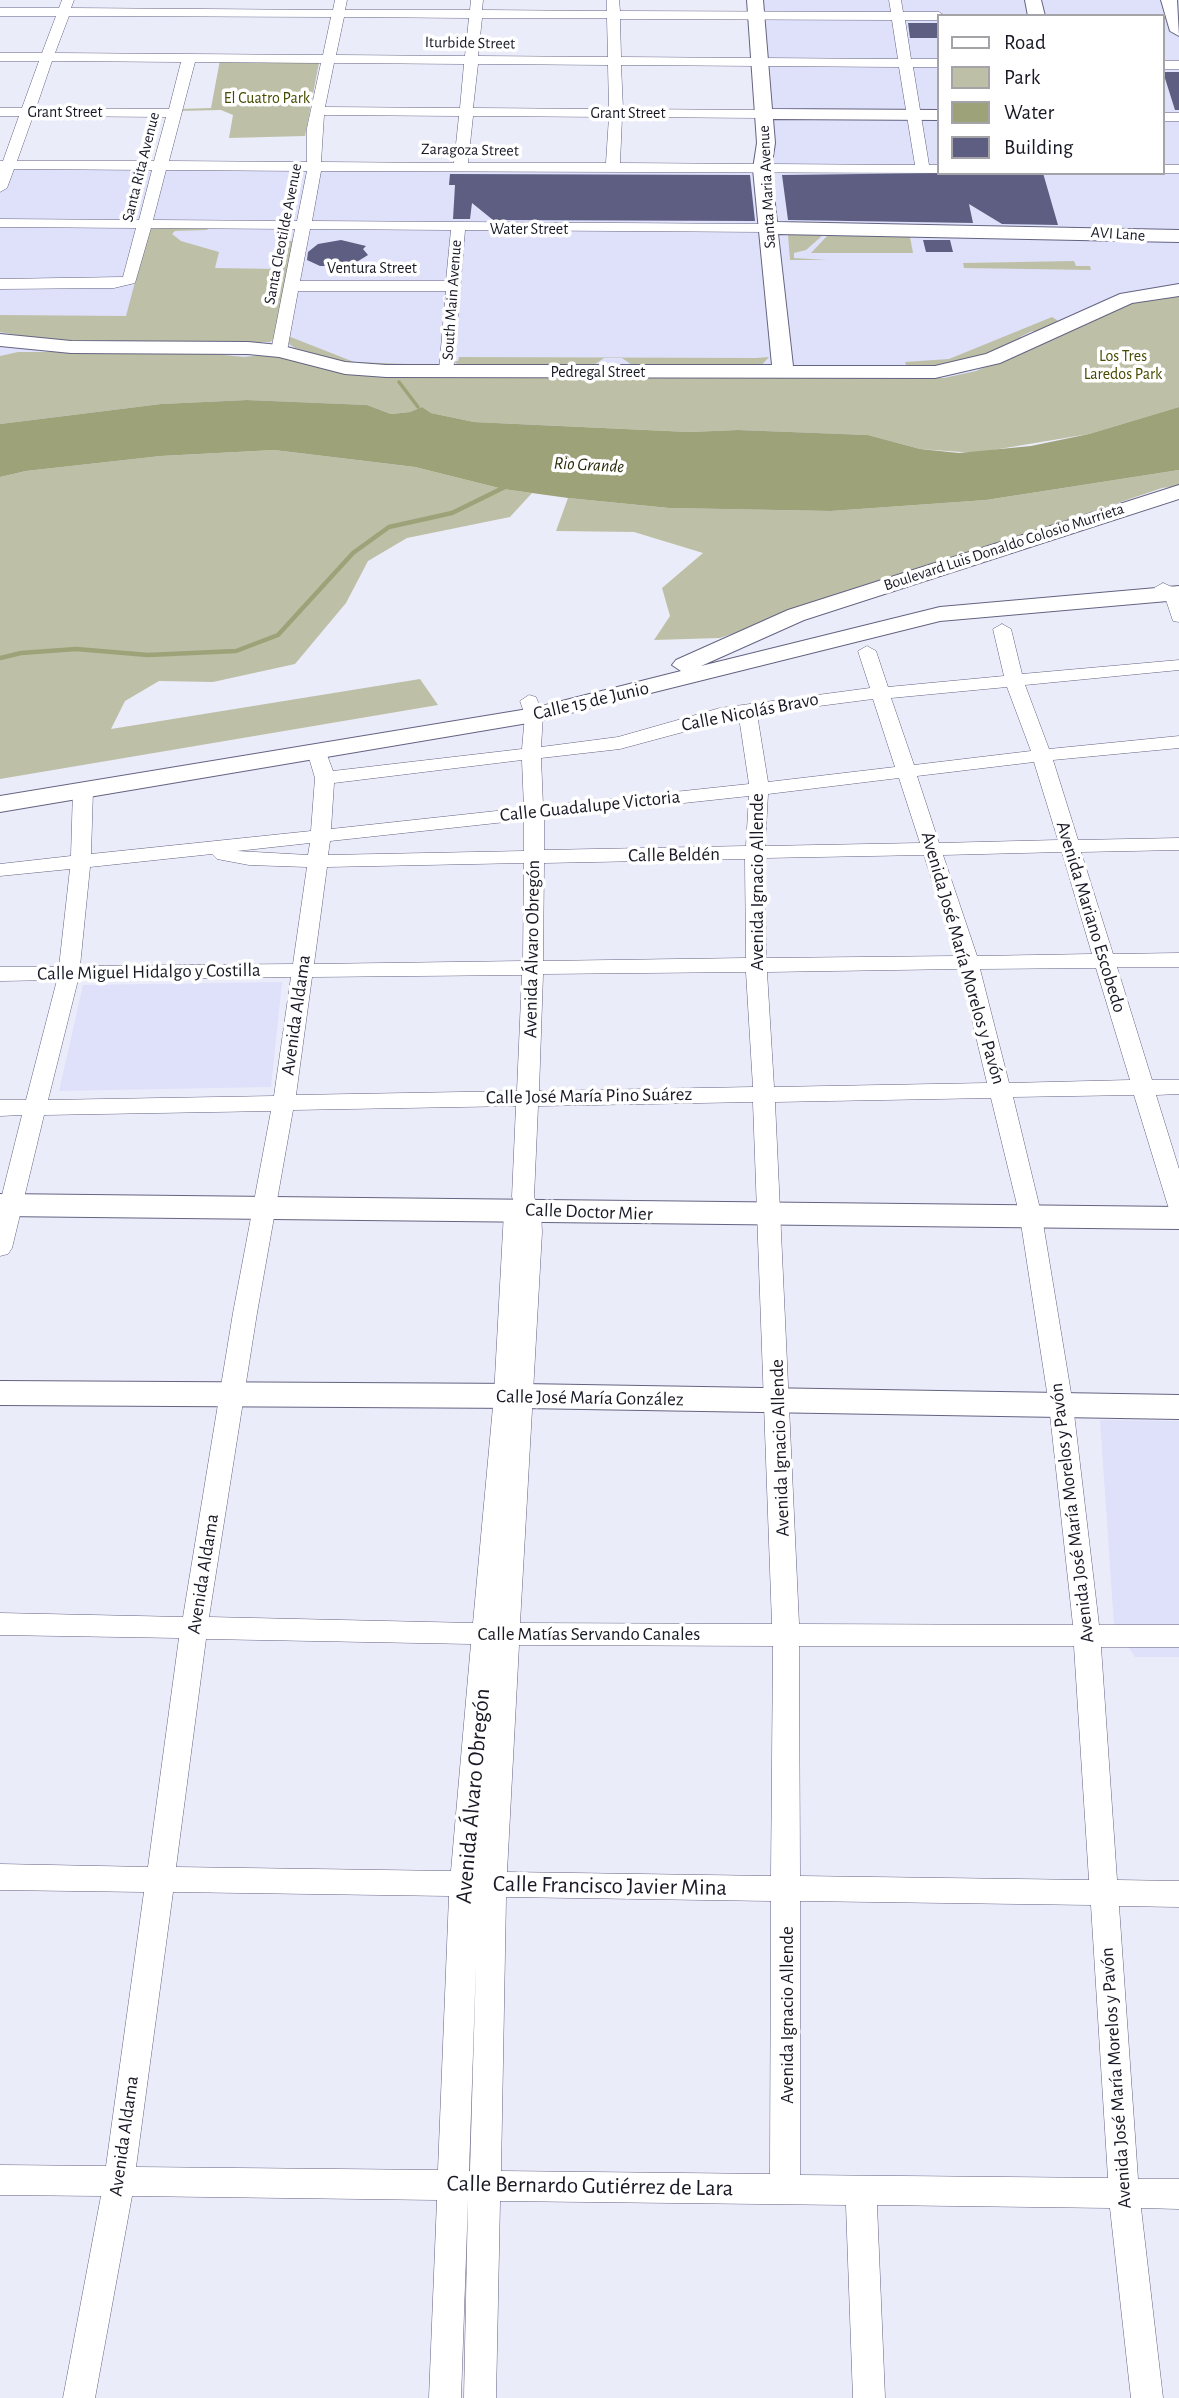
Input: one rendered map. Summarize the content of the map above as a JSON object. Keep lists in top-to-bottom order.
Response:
{
  "streets": {
    "main road": [
      "Grant Street",
      "Santa Maria Avenue",
      "Water Street",
      "AVI Lane",
      "Pedregal Street",
      "Boulevard Luis Donaldo Colosio Murrieta",
      "Calle 15 de Junio",
      "Calle Doctor Mier",
      "Calle José María González"
    ],
    "street": [
      "Iturbide Street",
      "Zaragoza Street",
      "Santa Rita Avenue",
      "Santa Cleotilde Avenue",
      "Ventura Street",
      "South Main Avenue",
      "Calle Nicolás Bravo",
      "Calle Guadalupe Victoria",
      "Calle Beldén",
      "Avenida Ignacio Allende",
      "Avenida Mariano Escobedo",
      "Avenida Álvaro Obregón",
      "Avenida José María Morelos y Pavón",
      "Calle Miguel Hidalgo y Costilla",
      "Avenida Aldama",
      "Calle José María Pino Suárez",
      "Calle Matías Servando Canales",
      "Calle Francisco Javier Mina",
      "Calle Bernardo Gutiérrez de Lara"
    ]
  },
  "crossings": [
    ["Iturbide Street", "Santa Rita Avenue"],
    ["Iturbide Street", "Santa Maria Avenue"],
    ["Iturbide Street", "Santa Cleotilde Avenue"],
    ["Grant Street", "Santa Rita Avenue"],
    ["Grant Street", "Santa Maria Avenue"],
    ["Grant Street", "Santa Cleotilde Avenue"],
    ["Zaragoza Street", "Santa Rita Avenue"],
    ["Zaragoza Street", "Santa Maria Avenue"],
    ["Zaragoza Street", "Santa Cleotilde Avenue"],
    ["Santa Rita Avenue", "Water Street"],
    ["Santa Maria Avenue", "Water Street"],
    ["Santa Maria Avenue", "Pedregal Street"],
    ["Water Street", "Santa Cleotilde Avenue"],
    ["Water Street", "AVI Lane"],
    ["Water Street", "South Main Avenue"],
    ["Santa Cleotilde Avenue", "Ventura Street"],
    ["Santa Cleotilde Avenue", "Pedregal Street"],
    ["Ventura Street", "South Main Avenue"],
    ["South Main Avenue", "Pedregal Street"],
    ["Boulevard Luis Donaldo Colosio Murrieta", "Calle 15 de Junio"],
    ["Calle 15 de Junio", "Avenida Álvaro Obregón"],
    ["Calle 15 de Junio", "Avenida Aldama"],
    ["Calle Nicolás Bravo", "Avenida Ignacio Allende"],
    ["Calle Nicolás Bravo", "Avenida Mariano Escobedo"],
    ["Calle Nicolás Bravo", "Avenida Álvaro Obregón"],
    ["Calle Nicolás Bravo", "Avenida José María Morelos y Pavón"],
    ["Calle Nicolás Bravo", "Avenida Aldama"],
    ["Calle Guadalupe Victoria", "Calle Beldén"],
    ["Calle Guadalupe Victoria", "Avenida Ignacio Allende"],
    ["Calle Guadalupe Victoria", "Avenida Mariano Escobedo"],
    ["Calle Guadalupe Victoria", "Avenida Álvaro Obregón"],
    ["Calle Guadalupe Victoria", "Avenida José María Morelos y Pavón"],
    ["Calle Guadalupe Victoria", "Avenida Aldama"],
    ["Calle Beldén", "Avenida Ignacio Allende"],
    ["Calle Beldén", "Avenida Mariano Escobedo"],
    ["Calle Beldén", "Avenida Álvaro Obregón"],
    ["Calle Beldén", "Avenida José María Morelos y Pavón"],
    ["Calle Beldén", "Avenida Aldama"],
    ["Avenida Ignacio Allende", "Calle Miguel Hidalgo y Costilla"],
    ["Avenida Ignacio Allende", "Calle José María Pino Suárez"],
    ["Avenida Ignacio Allende", "Calle Doctor Mier"],
    ["Avenida Ignacio Allende", "Calle José María González"],
    ["Avenida Ignacio Allende", "Calle Matías Servando Canales"],
    ["Avenida Ignacio Allende", "Calle Francisco Javier Mina"],
    ["Avenida Ignacio Allende", "Calle Bernardo Gutiérrez de Lara"],
    ["Avenida Mariano Escobedo", "Calle Miguel Hidalgo y Costilla"],
    ["Avenida Mariano Escobedo", "Calle José María Pino Suárez"],
    ["Avenida Álvaro Obregón", "Calle Miguel Hidalgo y Costilla"],
    ["Avenida Álvaro Obregón", "Calle José María Pino Suárez"],
    ["Avenida Álvaro Obregón", "Calle Doctor Mier"],
    ["Avenida Álvaro Obregón", "Calle José María González"],
    ["Avenida Álvaro Obregón", "Calle Matías Servando Canales"],
    ["Avenida Álvaro Obregón", "Calle Francisco Javier Mina"],
    ["Avenida Álvaro Obregón", "Calle Bernardo Gutiérrez de Lara"],
    ["Avenida José María Morelos y Pavón", "Calle Miguel Hidalgo y Costilla"],
    ["Avenida José María Morelos y Pavón", "Calle José María Pino Suárez"],
    ["Avenida José María Morelos y Pavón", "Calle Doctor Mier"],
    ["Avenida José María Morelos y Pavón", "Calle José María González"],
    ["Avenida José María Morelos y Pavón", "Calle Matías Servando Canales"],
    ["Avenida José María Morelos y Pavón", "Calle Francisco Javier Mina"],
    ["Avenida José María Morelos y Pavón", "Calle Bernardo Gutiérrez de Lara"],
    ["Calle Miguel Hidalgo y Costilla", "Avenida Aldama"],
    ["Avenida Aldama", "Calle José María Pino Suárez"],
    ["Avenida Aldama", "Calle Doctor Mier"],
    ["Avenida Aldama", "Calle José María González"],
    ["Avenida Aldama", "Calle Matías Servando Canales"],
    ["Avenida Aldama", "Calle Francisco Javier Mina"],
    ["Avenida Aldama", "Calle Bernardo Gutiérrez de Lara"]
  ],
  "water": ["Rio Grande"],
  "parks": ["El Cuatro Park", "Los Tres Laredos Park"],
  "legend": [
    "Road",
    "Park",
    "Water",
    "Building"
  ]
}
